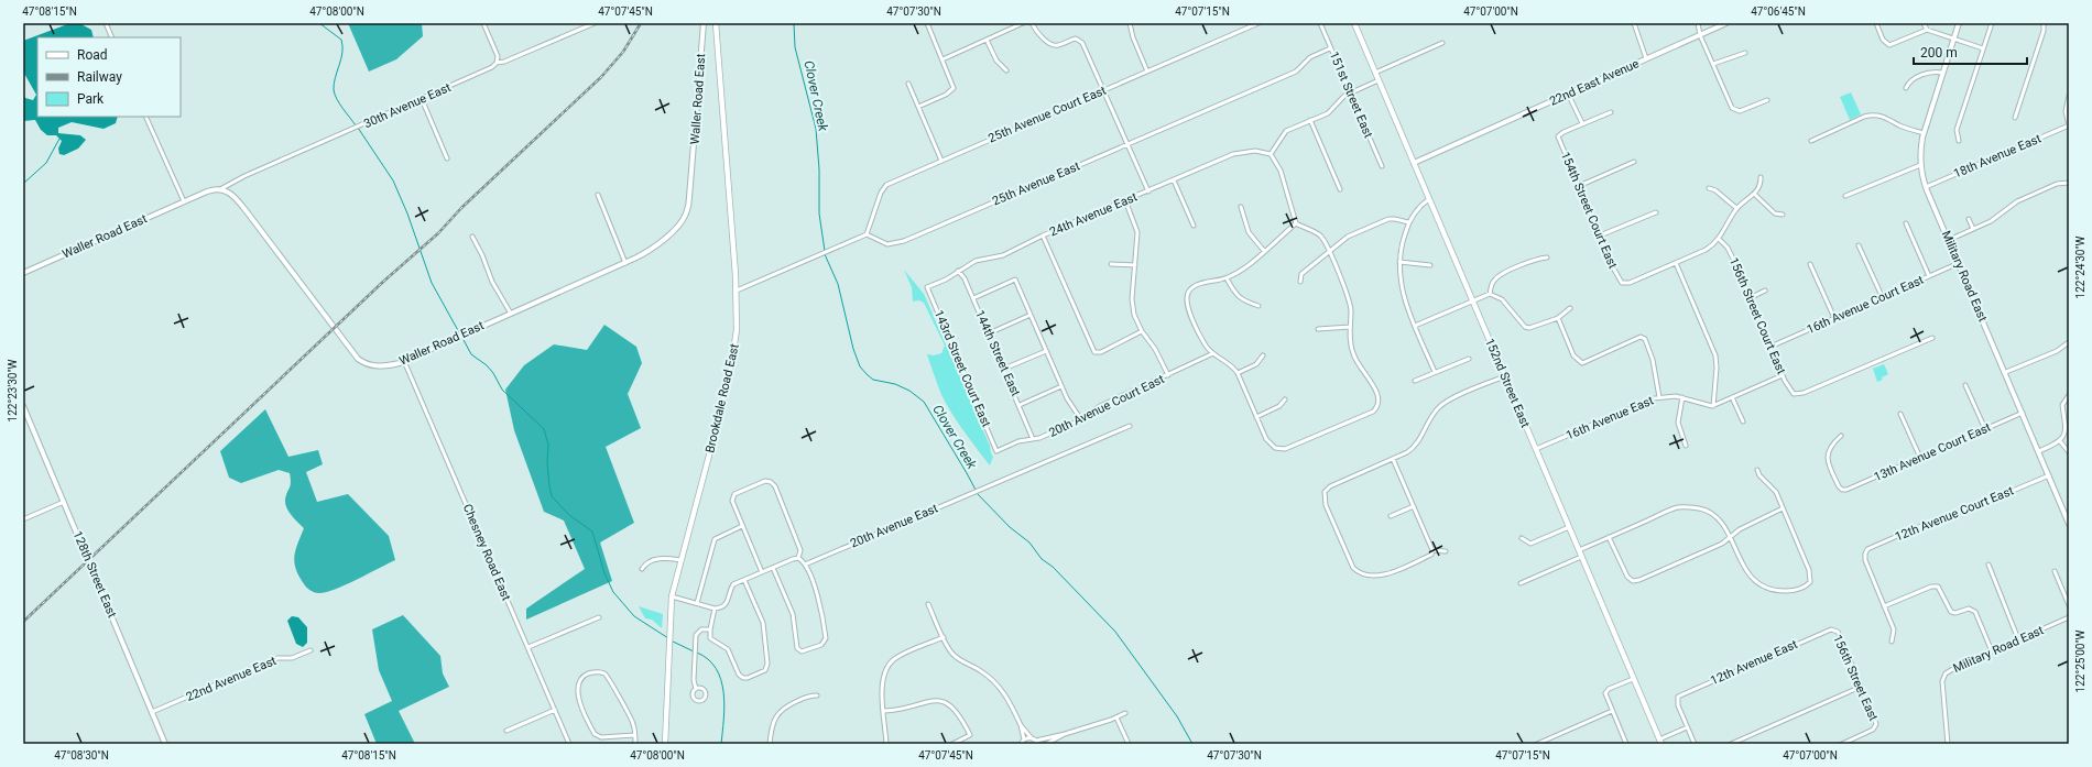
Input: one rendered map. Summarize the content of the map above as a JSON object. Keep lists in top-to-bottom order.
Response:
{
  "streets": {
    "main road": ["152nd Street East", "Brookdale Road East"],
    "street": [
      "22nd East Avenue",
      "151st Street East",
      "Waller Road East",
      "30th Avenue East",
      "25th Avenue Court East",
      "18th Avenue East",
      "25th Avenue East",
      "154th Street Court East",
      "24th Avenue East",
      "Military Road East",
      "16th Avenue Court East",
      "156th Street Court East",
      "144th Street East",
      "143rd Street Court East",
      "20th Avenue Court East",
      "16th Avenue East",
      "13th Avenue Court East",
      "12th Avenue Court East",
      "20th Avenue East",
      "Chesney Road East",
      "128th Street East",
      "12th Avenue East",
      "156th Street East",
      "22nd Avenue East"
    ]
  },
  "crossings": [
    ["22nd East Avenue", "152nd Street East"],
    ["151st Street East", "25th Avenue East"],
    ["Waller Road East", "30th Avenue East"],
    ["Waller Road East", "Chesney Road East"],
    ["25th Avenue Court East", "25th Avenue East"],
    ["18th Avenue East", "Military Road East"],
    ["24th Avenue East", "144th Street East"],
    ["24th Avenue East", "143rd Street Court East"],
    ["Military Road East", "16th Avenue Court East"],
    ["Military Road East", "13th Avenue Court East"],
    ["Military Road East", "12th Avenue Court East"],
    ["16th Avenue Court East", "156th Street Court East"],
    ["144th Street East", "20th Avenue Court East"],
    ["143rd Street Court East", "20th Avenue Court East"],
    ["152nd Street East", "16th Avenue East"],
    ["128th Street East", "22nd Avenue East"],
    ["12th Avenue East", "156th Street East"]
  ],
  "water": ["Clover Creek"],
  "legend": ["Road", "Railway", "Park"],
  "scale_bar": "200 m",
  "coordinates": [
    "47°08'15\"N",
    "47°08'00\"N",
    "47°07'45\"N",
    "47°07'30\"N",
    "47°07'15\"N",
    "47°07'00\"N",
    "47°06'45\"N",
    "122°24'30\"W",
    "122°23'30\"W",
    "122°25'00\"W",
    "47°08'30\"N"
  ]
}
